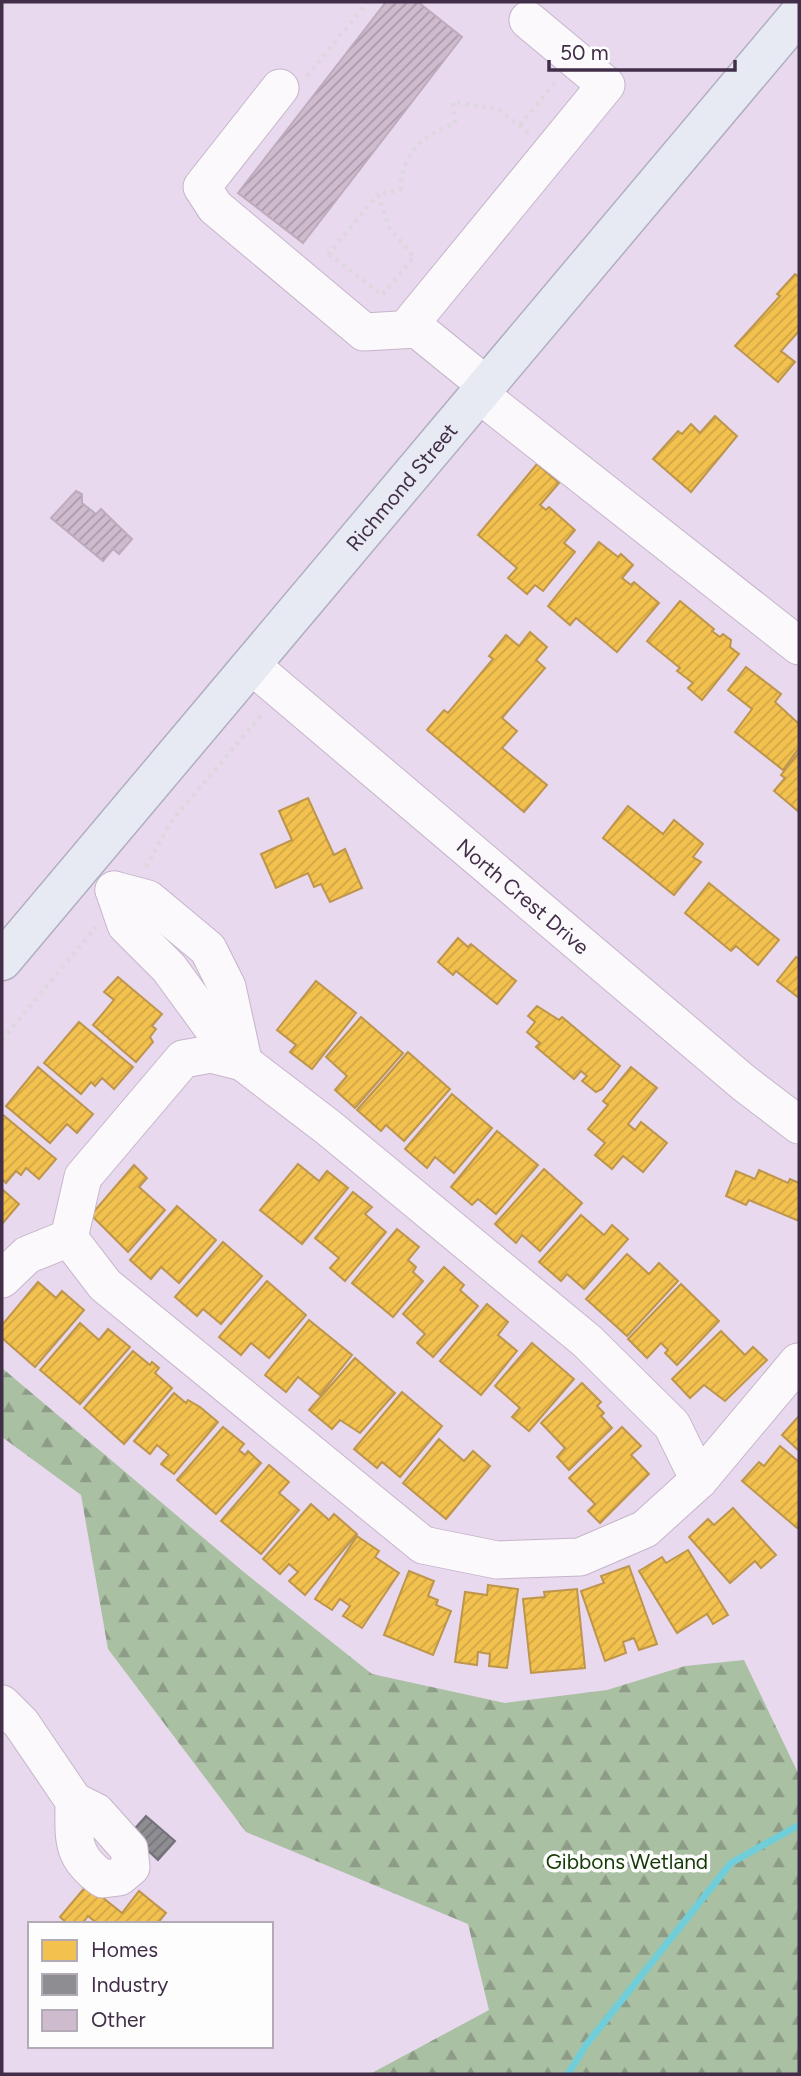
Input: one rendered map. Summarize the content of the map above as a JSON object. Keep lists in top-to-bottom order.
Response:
{
  "streets": {
    "main road": ["Richmond Street"],
    "street": ["North Crest Drive"]
  },
  "crossings": [
    ["Richmond Street", "North Crest Drive"]
  ],
  "parks": ["Gibbons Wetland"],
  "legend": ["Homes", "Industry", "Other"],
  "scale_bar": "50 m"
}
